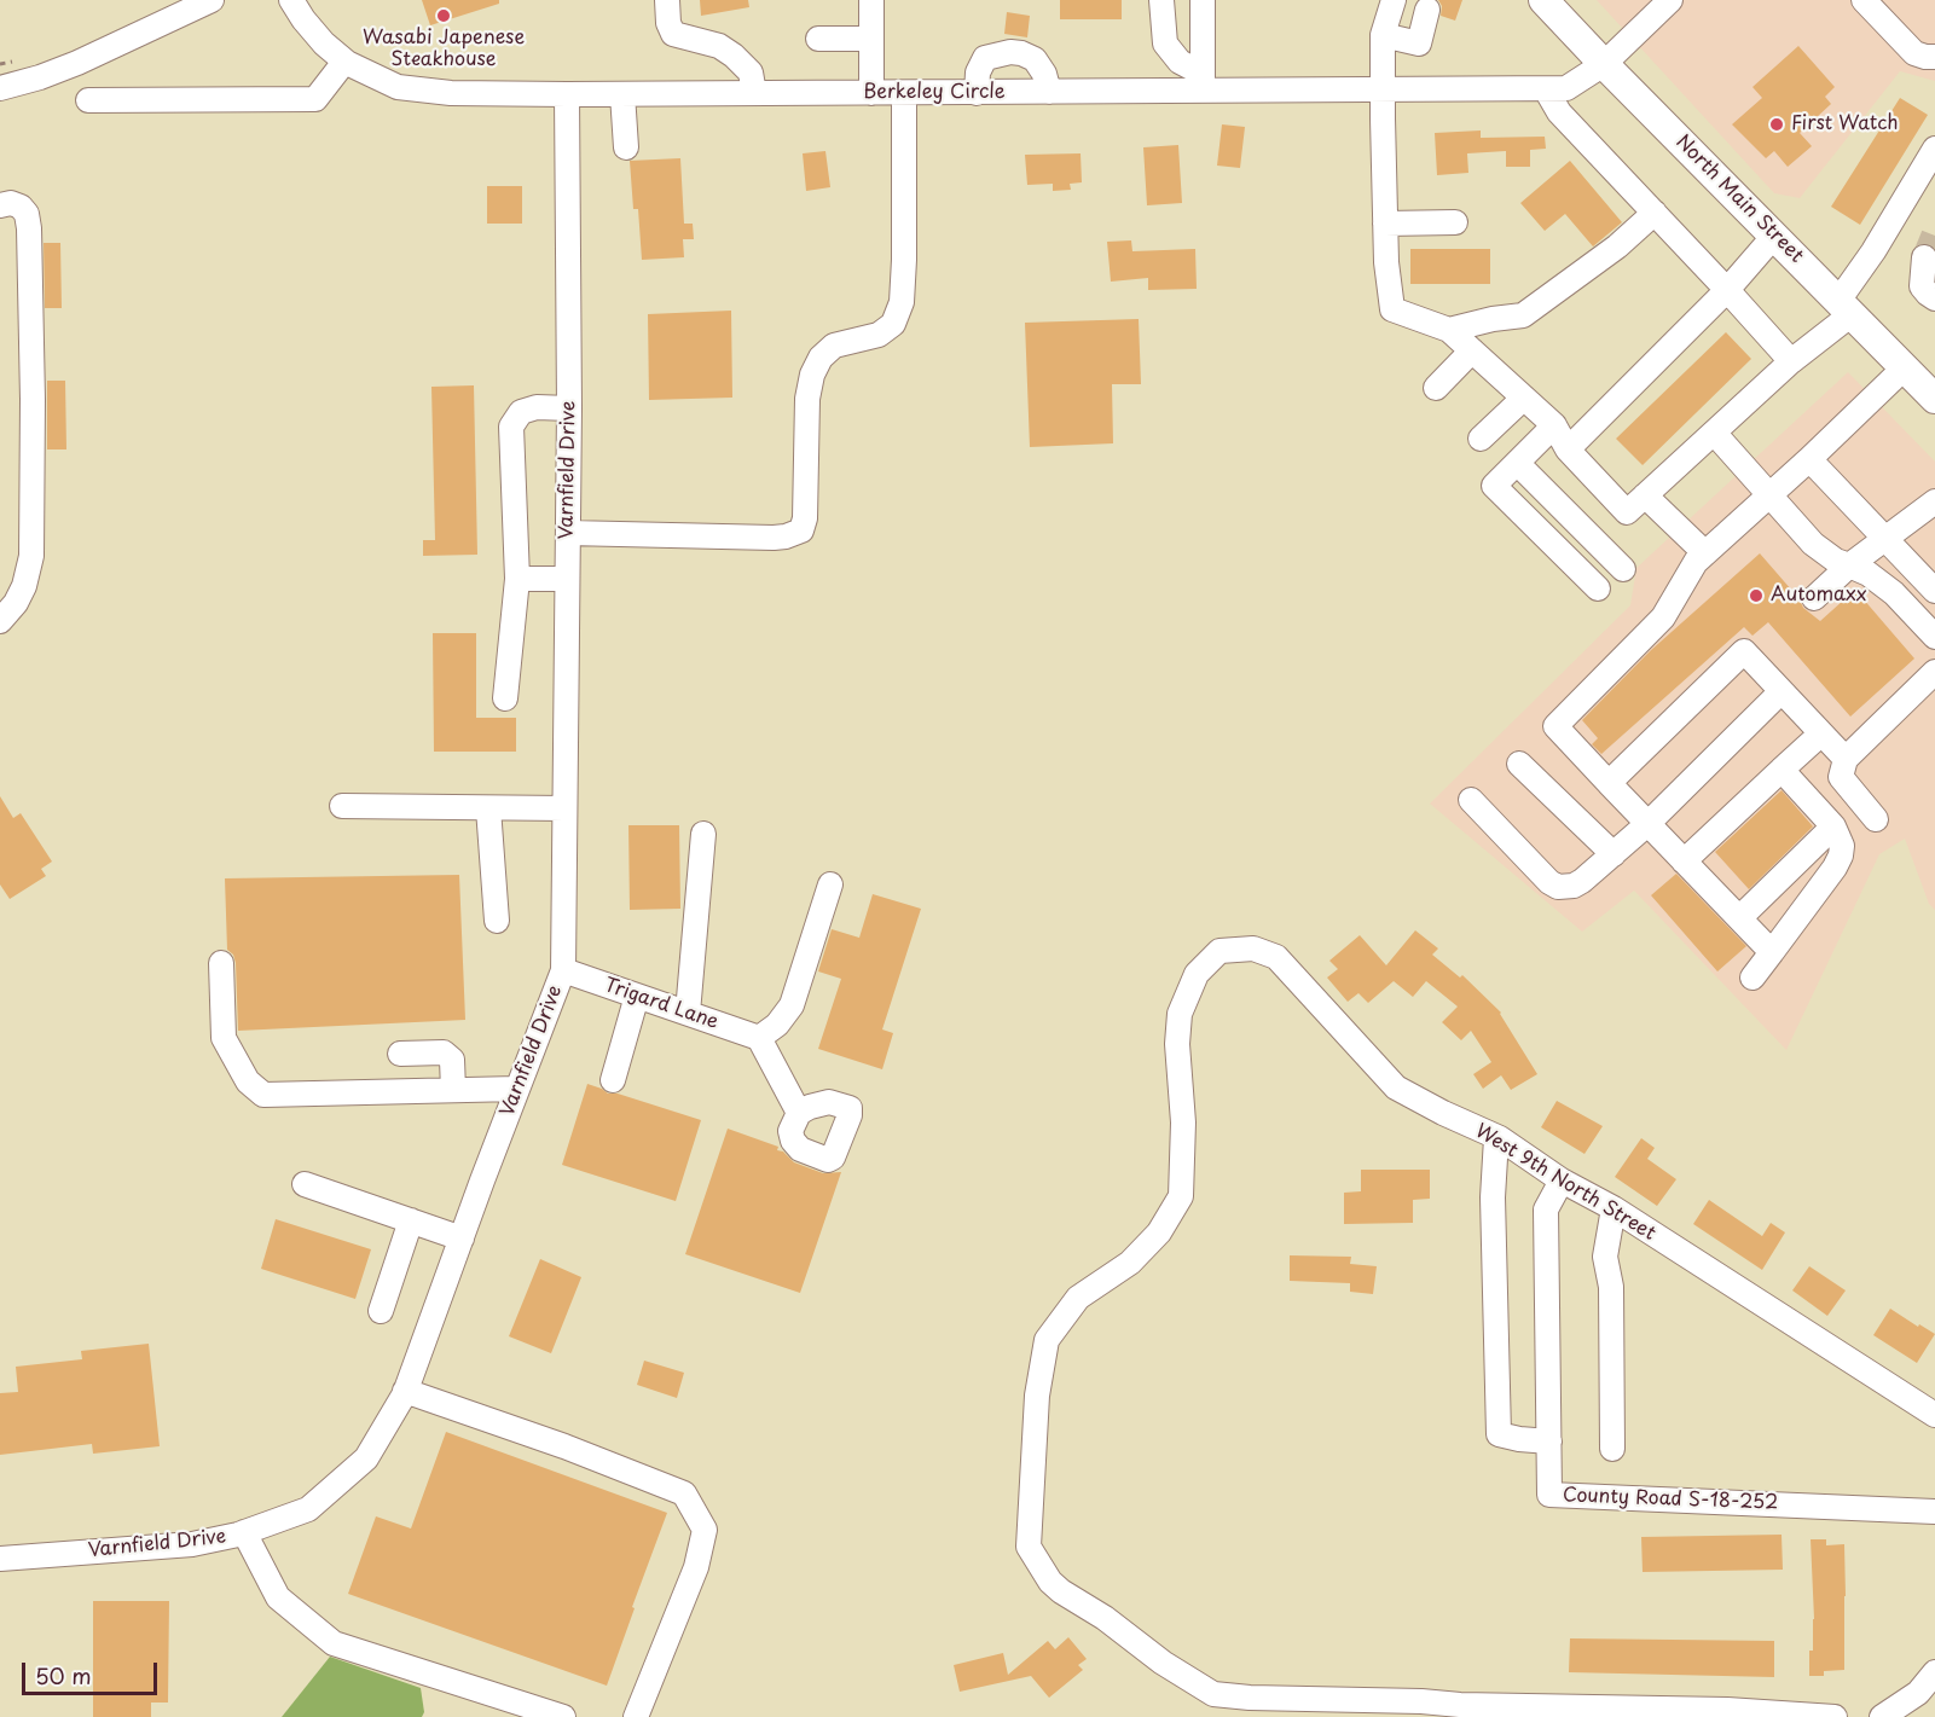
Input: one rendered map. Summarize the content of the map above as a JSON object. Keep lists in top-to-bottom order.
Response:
{
  "streets": {
    "main road": ["North Main Street"],
    "street": [
      "Berkeley Circle",
      "Varnfield Drive",
      "Trigard Lane",
      "West 9th North Street",
      "County Road S-18-252"
    ]
  },
  "crossings": [
    ["Berkeley Circle", "North Main Street"],
    ["Berkeley Circle", "Varnfield Drive"],
    ["Varnfield Drive", "Trigard Lane"],
    ["West 9th North Street", "County Road S-18-252"]
  ],
  "places": ["Wasabi Japenese Steakhouse", "First Watch", "Automaxx"],
  "scale_bar": "50 m"
}
